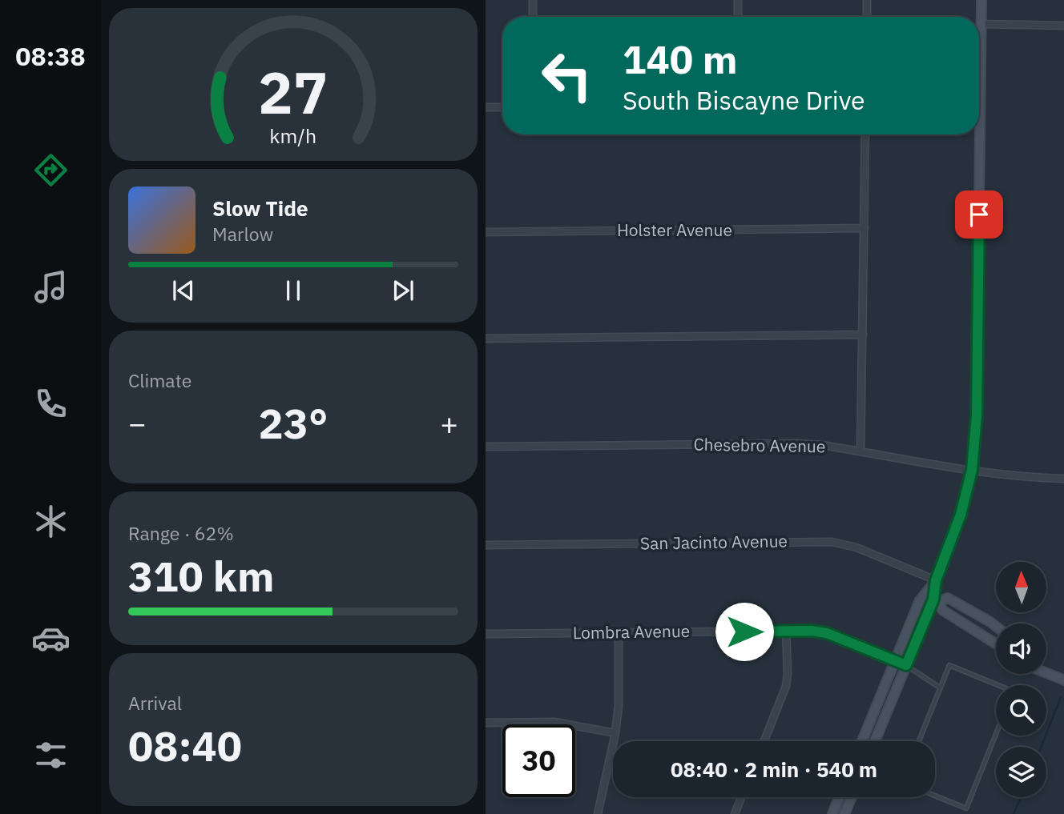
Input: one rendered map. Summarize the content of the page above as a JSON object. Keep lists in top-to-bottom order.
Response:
{
  "streets": {
    "street": [
      "Holster Avenue",
      "Chesebro Avenue",
      "San Jacinto Avenue",
      "Lombra Avenue"
    ]
  },
  "north": "top",
  "page": {
    "tabs": "08:38",
    "turn": ["140 m", "South Biscayne Drive"],
    "song": ["Slow Tide", "Marlow"],
    "tile": [
      "Climate",
      ["Range · 62%", "310 km"],
      ["Arrival", "08:40"]
    ],
    "heat": ["−", "23°", "+"],
    "limit": "30",
    "trip": "08:40 · 2 min · 540 m",
    "gauge": ["27", "km/h"]
  }
}
